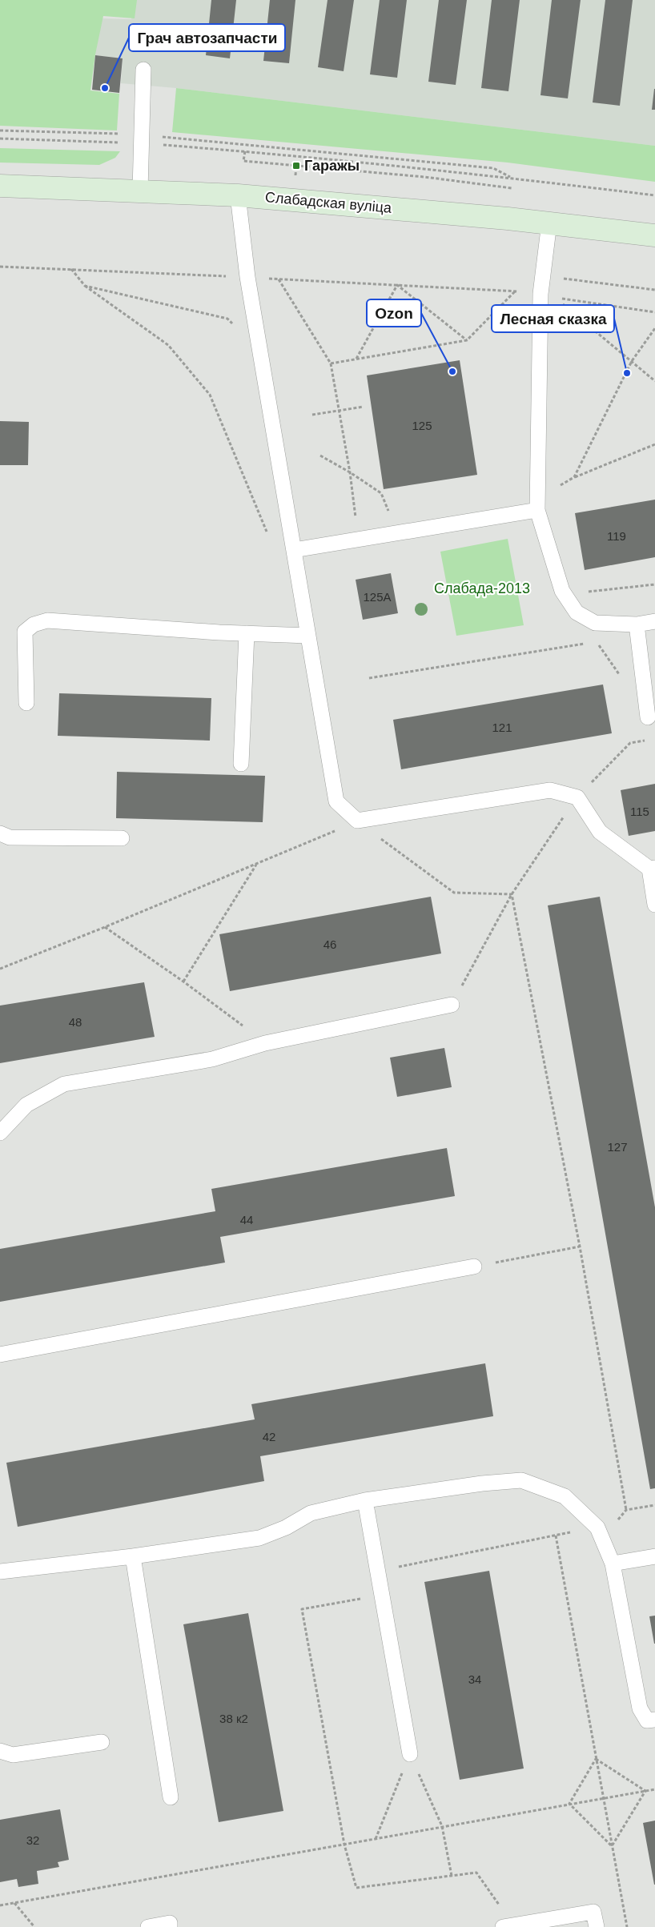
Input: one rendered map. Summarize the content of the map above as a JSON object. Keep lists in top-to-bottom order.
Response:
{
  "streets": {
    "main road": ["Слабадская вуліца"]
  },
  "parks": ["Слабада-2013"],
  "places": {
    "other": ["Грач автозапчасти", "Ozon", "Лесная сказка"],
    "transit": ["Гаражы"]
  },
  "house_numbers": [
    "125",
    "119",
    "125А",
    "121",
    "115",
    "46",
    "48",
    "127",
    "44",
    "42",
    "34",
    "38 к2",
    "32"
  ]
}
